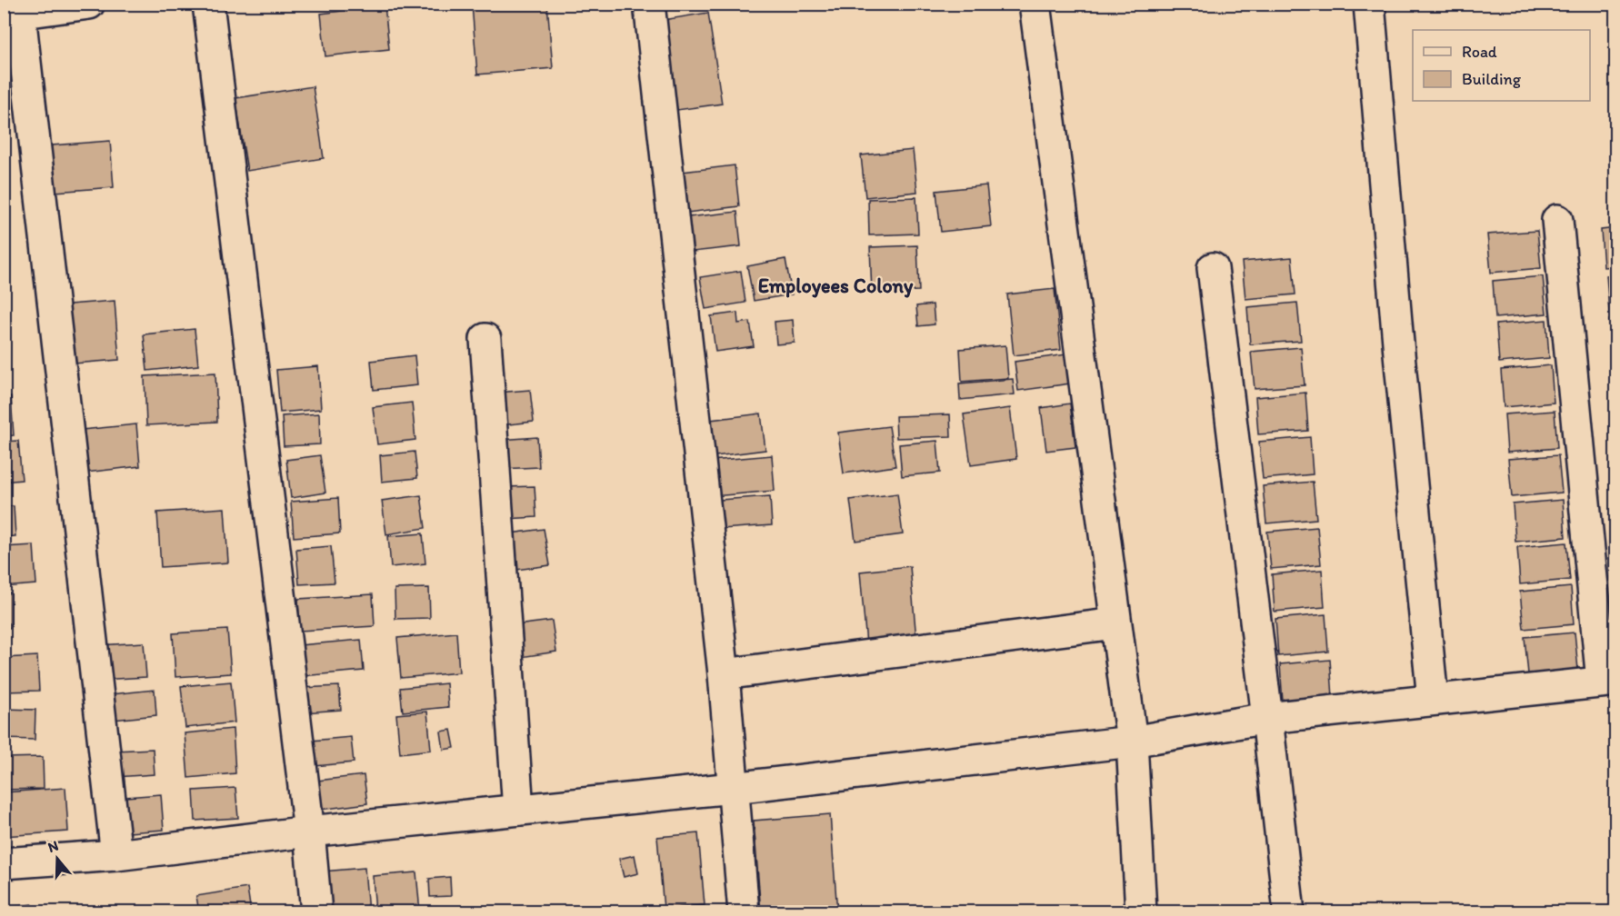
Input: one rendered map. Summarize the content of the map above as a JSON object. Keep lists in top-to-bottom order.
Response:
{
  "districts": ["Employees Colony"],
  "legend": ["Road", "Building"],
  "north": "top"
}
